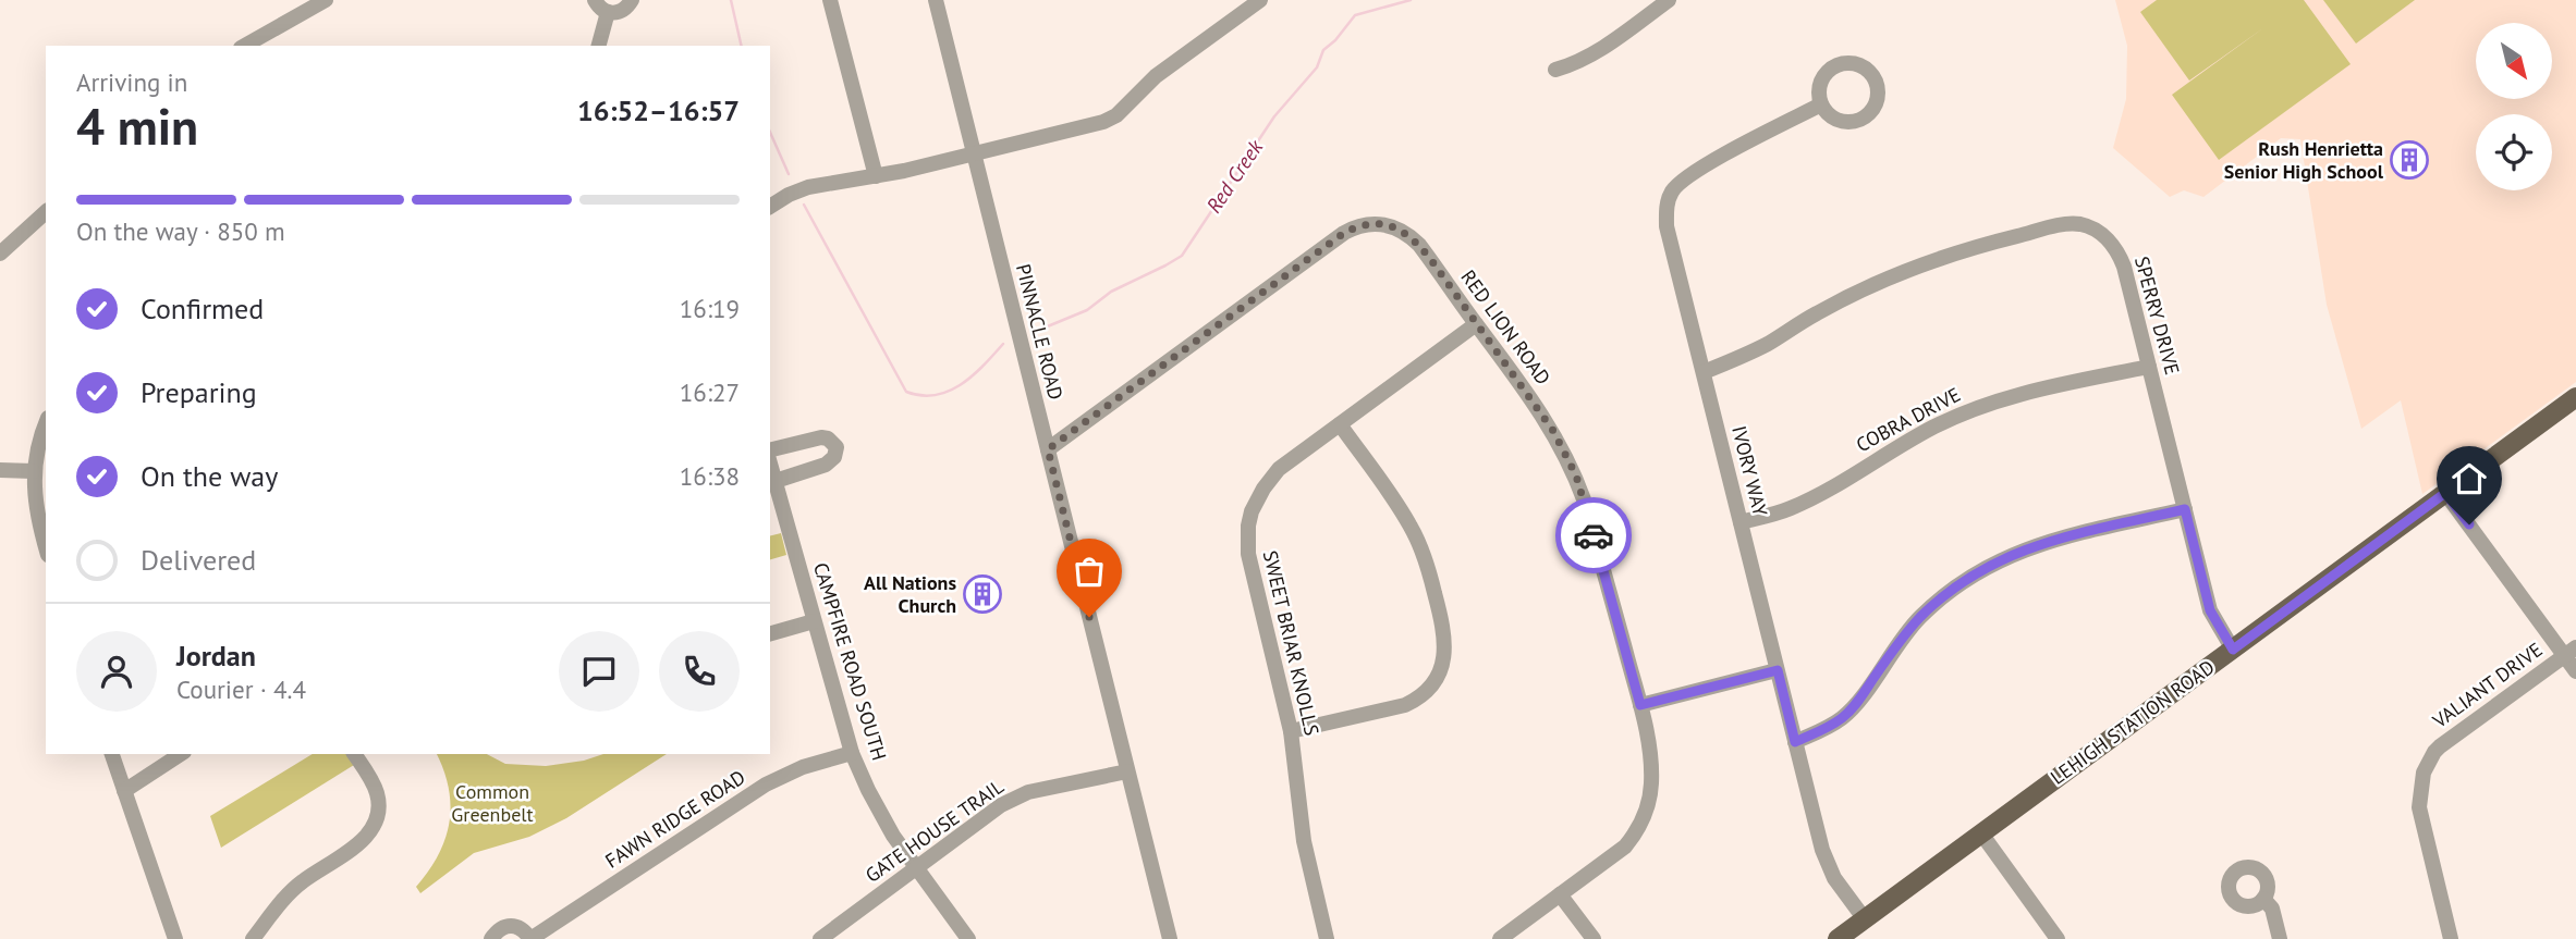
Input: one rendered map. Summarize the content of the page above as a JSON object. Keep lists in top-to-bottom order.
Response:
{
  "streets": {
    "main road": ["LEHIGH STATION ROAD"],
    "street": [
      "SPERRY DRIVE",
      "RED LION ROAD",
      "PINNACLE ROAD",
      "COBRA DRIVE",
      "IVORY WAY",
      "SWEET BRIAR KNOLLS",
      "CAMPFIRE ROAD SOUTH",
      "VALIANT DRIVE",
      "FAWN RIDGE ROAD",
      "GATE HOUSE TRAIL"
    ]
  },
  "crossings": [
    ["SPERRY DRIVE", "COBRA DRIVE"],
    ["SPERRY DRIVE", "IVORY WAY"],
    ["SPERRY DRIVE", "LEHIGH STATION ROAD"],
    ["RED LION ROAD", "PINNACLE ROAD"],
    ["RED LION ROAD", "SWEET BRIAR KNOLLS"],
    ["PINNACLE ROAD", "GATE HOUSE TRAIL"],
    ["COBRA DRIVE", "IVORY WAY"],
    ["IVORY WAY", "LEHIGH STATION ROAD"],
    ["CAMPFIRE ROAD SOUTH", "FAWN RIDGE ROAD"],
    ["CAMPFIRE ROAD SOUTH", "GATE HOUSE TRAIL"]
  ],
  "water": ["Red Creek"],
  "parks": ["Common Greenbelt"],
  "places": {
    "building": ["Rush Henrietta Senior High School", "All Nations Church"]
  },
  "north": "bottom right",
  "page": {
    "heading": ["4 min", "Arriving in", "16:52–16:57"],
    "panel": ["Jordan", "Courier · 4.4"],
    "bar": "On the way · 850 m",
    "list": [
      ["Confirmed", "16:19"],
      ["Preparing", "16:27"],
      ["On the way", "16:38"],
      "Delivered"
    ]
  }
}
